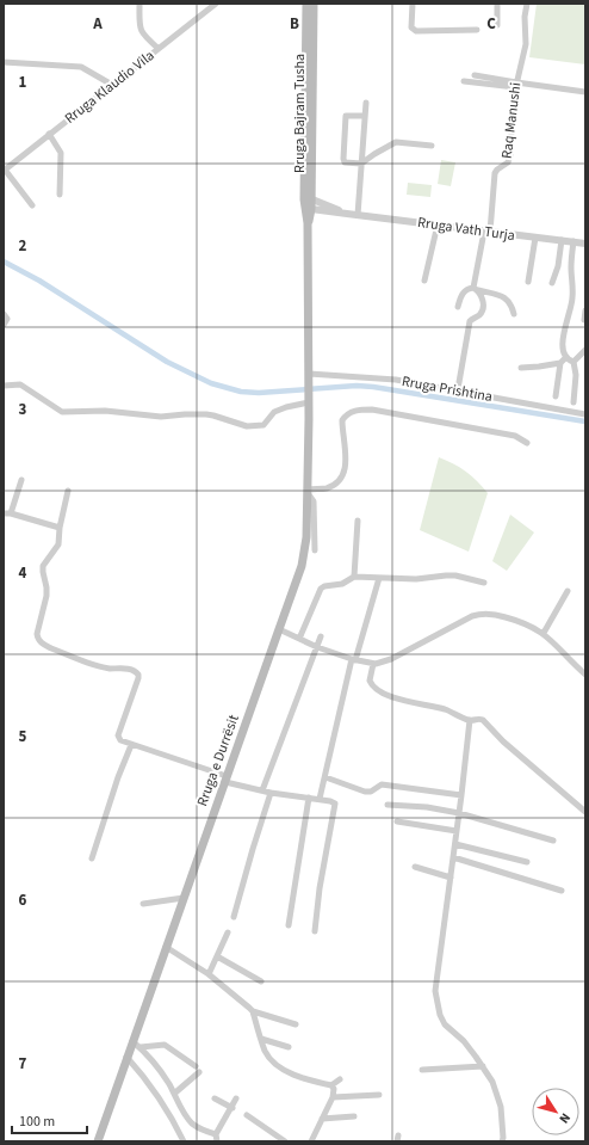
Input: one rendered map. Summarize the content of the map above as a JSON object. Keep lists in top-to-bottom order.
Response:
{
  "streets": {
    "main road": ["Rruga Bajram Tusha", "Rruga e Durrësit"],
    "street": [
      "Rruga Klaudio Vila",
      "Raq Manushi",
      "Rruga Vath Turja",
      "Rruga Prishtina"
    ]
  },
  "crossings": [
    ["Rruga Bajram Tusha", "Rruga Vath Turja"],
    ["Rruga Bajram Tusha", "Rruga Prishtina"],
    ["Rruga Bajram Tusha", "Rruga e Durrësit"],
    ["Raq Manushi", "Rruga Vath Turja"],
    ["Raq Manushi", "Rruga Prishtina"],
    ["Rruga Prishtina", "Rruga e Durrësit"]
  ],
  "scale_bar": "100 m",
  "north": "bottom right",
  "grid": {
    "columns": ["A", "B", "C"],
    "rows": [
      "1",
      "2",
      "3",
      "4",
      "5",
      "6",
      "7"
    ]
  }
}
